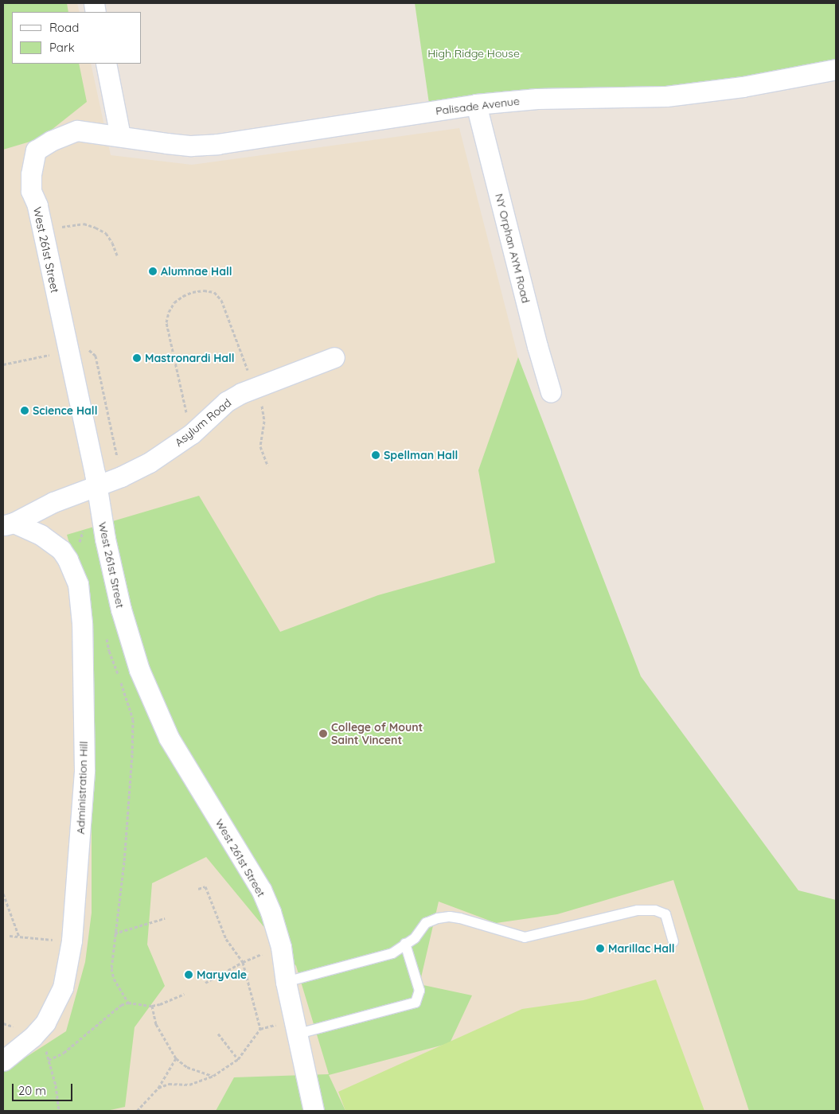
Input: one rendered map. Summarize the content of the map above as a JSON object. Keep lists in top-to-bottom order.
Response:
{
  "streets": {
    "street": [
      "Palisade Avenue",
      "NY Orphan AYM Road",
      "West 261st Street",
      "Asylum Road",
      "Administration Hill"
    ]
  },
  "crossings": [
    ["Palisade Avenue", "NY Orphan AYM Road"],
    ["Palisade Avenue", "West 261st Street"],
    ["West 261st Street", "Asylum Road"],
    ["West 261st Street", "Administration Hill"],
    ["Asylum Road", "Administration Hill"]
  ],
  "parks": ["High Ridge House"],
  "places": [
    "Alumnae Hall",
    "Mastronardi Hall",
    "Science Hall",
    "Spellman Hall",
    "College of Mount Saint Vincent",
    "Marillac Hall",
    "Maryvale"
  ],
  "legend": ["Road", "Park"],
  "scale_bar": "20 m"
}
